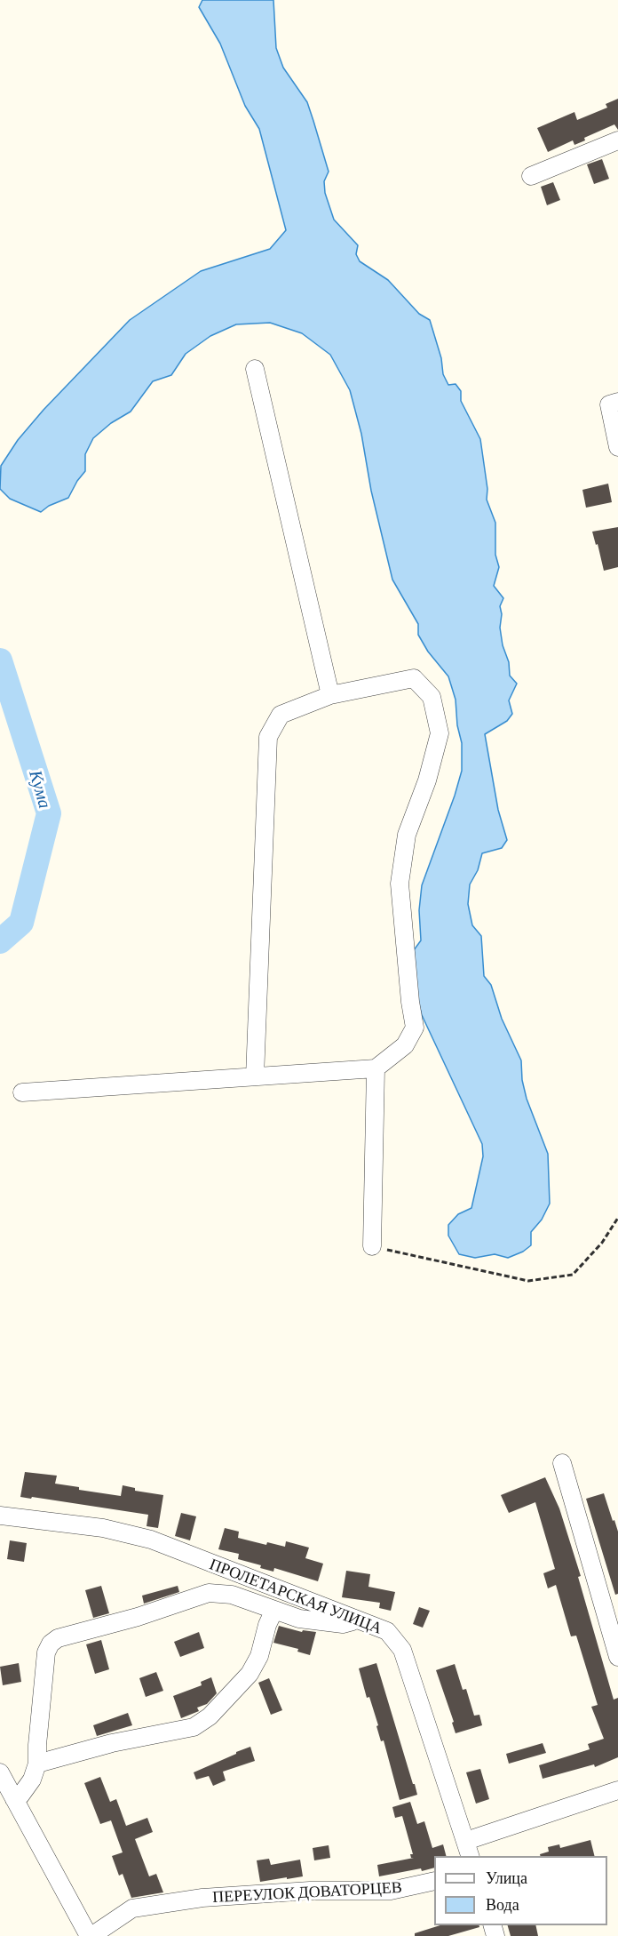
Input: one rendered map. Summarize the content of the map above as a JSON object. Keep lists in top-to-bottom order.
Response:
{
  "streets": {
    "street": ["ПРОЛЕТАРСКАЯ УЛИЦА", "ПЕРЕУЛОК ДОВАТОРЦЕВ"]
  },
  "water": ["Кума"],
  "legend": ["Улица", "Вода"]
}
